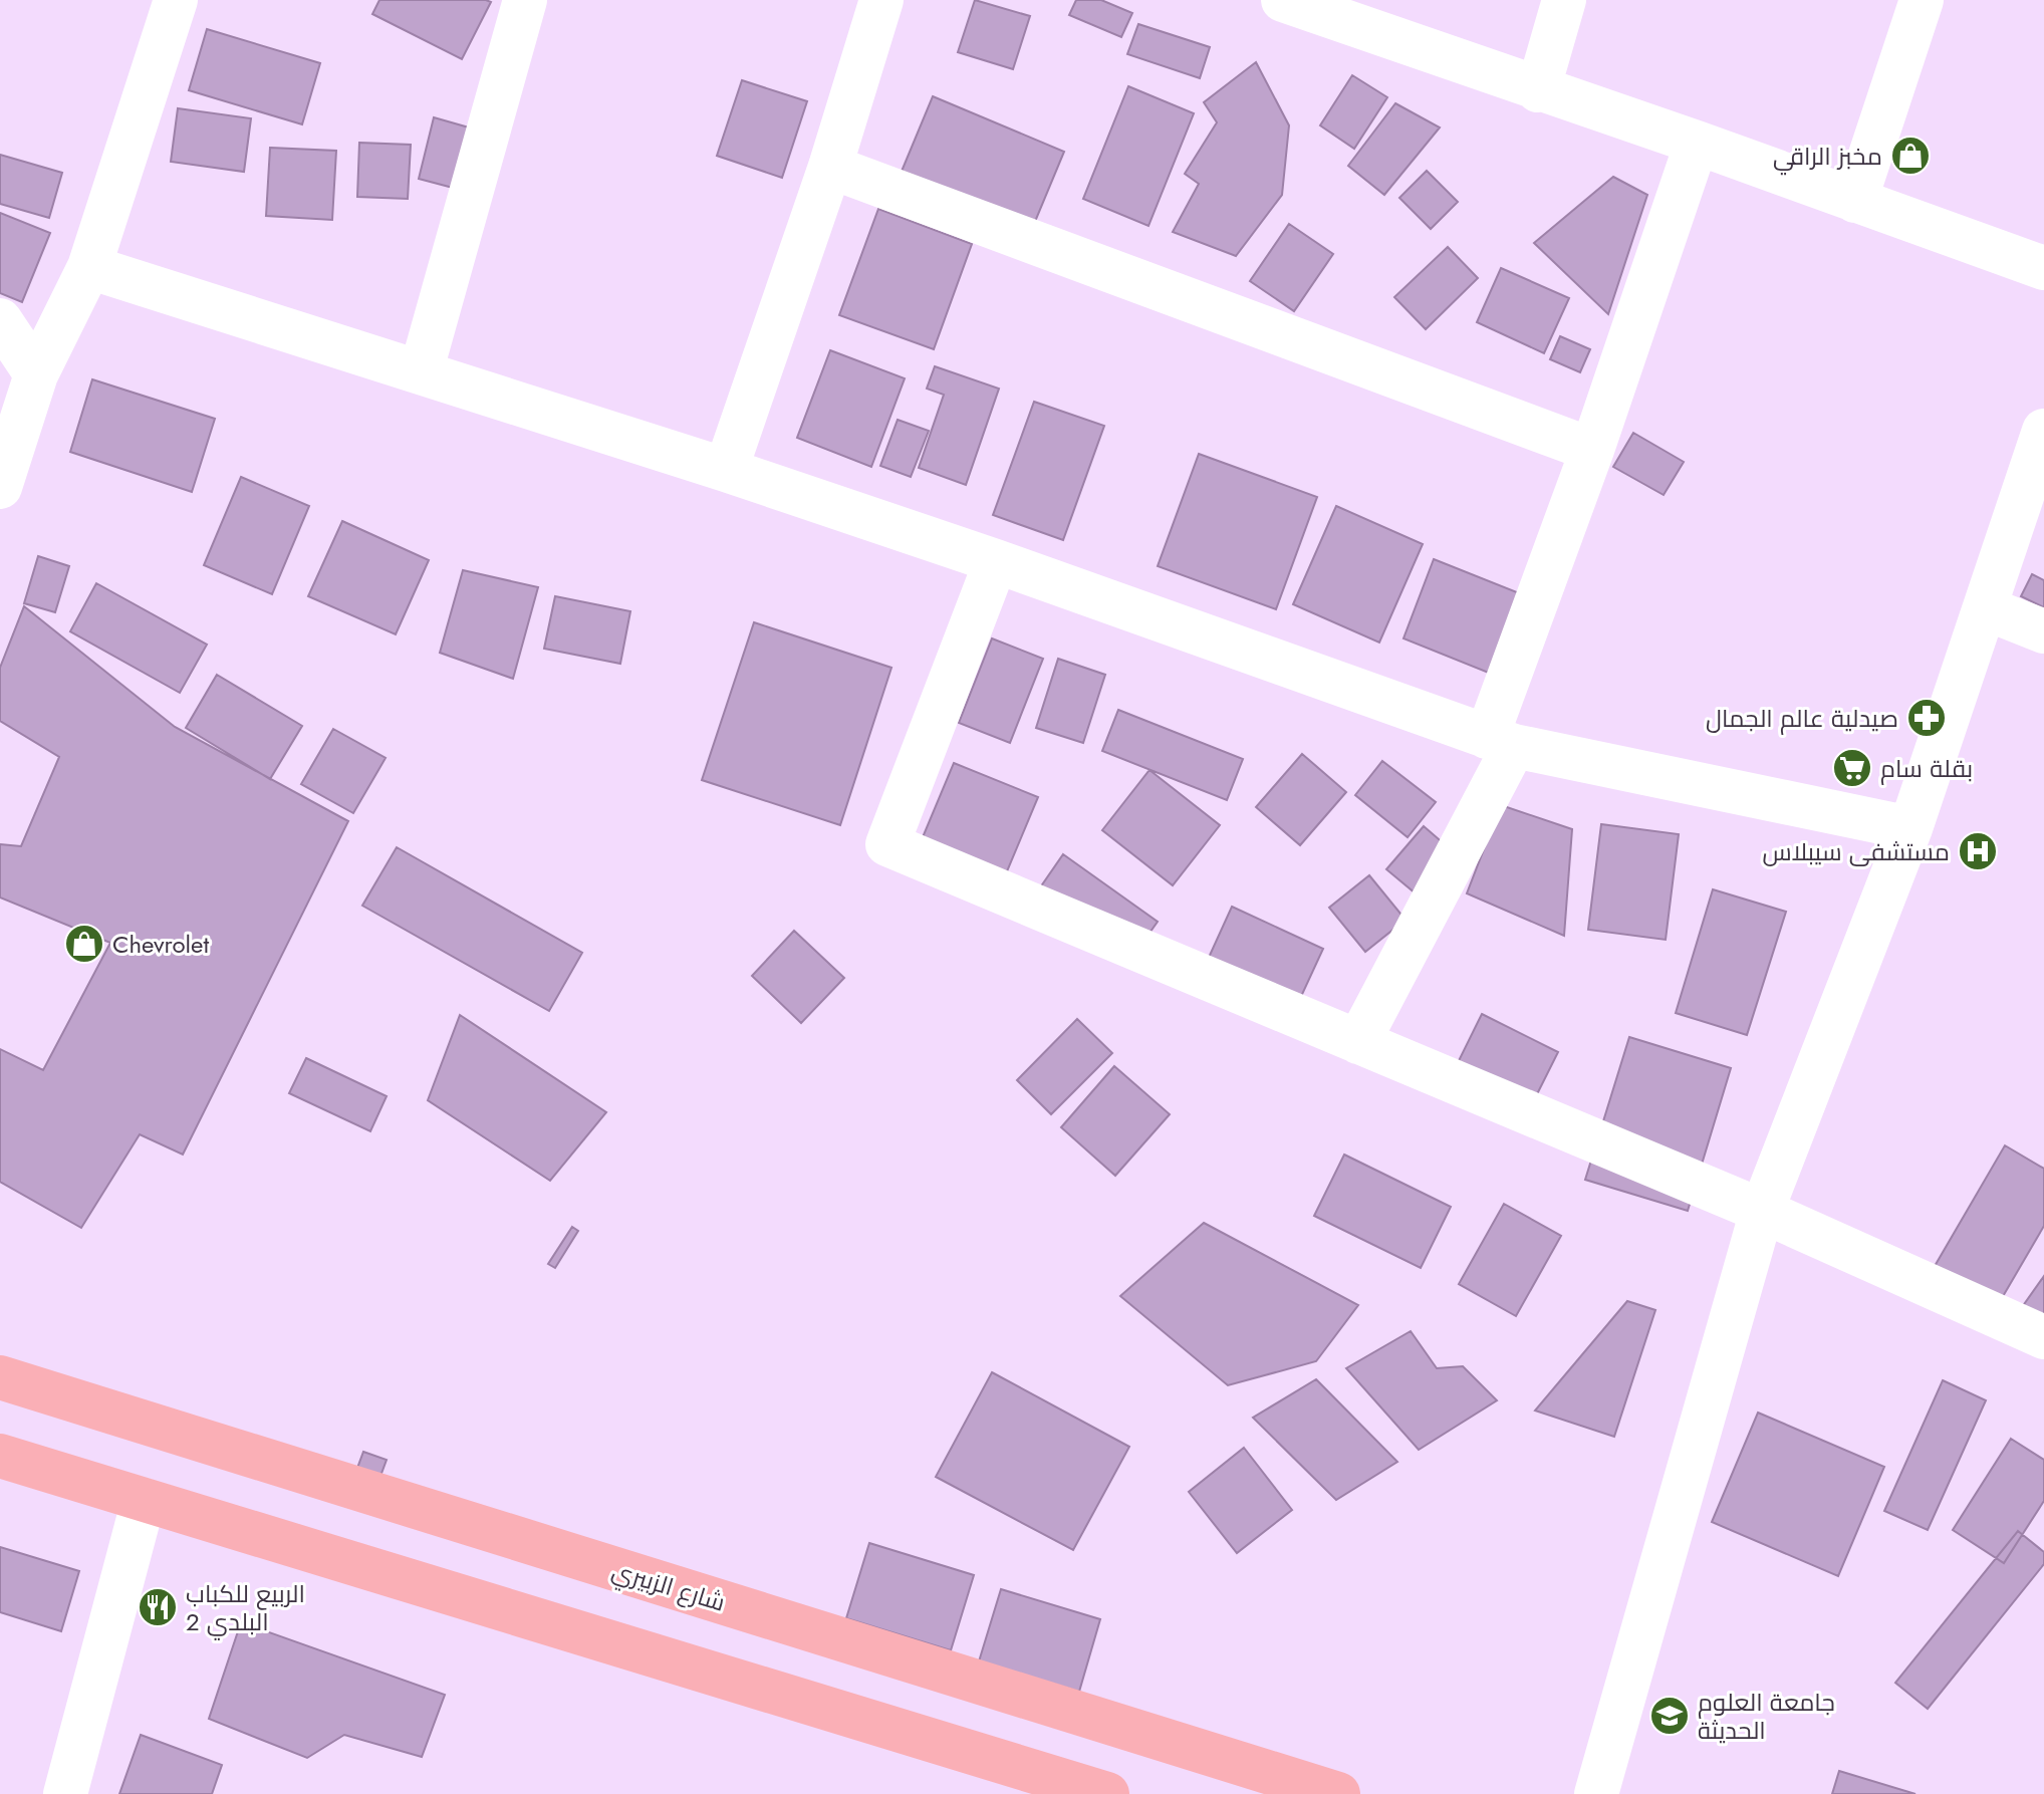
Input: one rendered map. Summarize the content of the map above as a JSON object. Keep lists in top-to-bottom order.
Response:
{
  "streets": {
    "main road": ["شارع الزبيري"]
  },
  "places": {
    "shop": ["مخبز الراقي", "Chevrolet"],
    "pharmacy": ["صيدلية عالم الجمال"],
    "supermarket": ["بقلة سام"],
    "hospital": ["مستشفى سيبلاس"],
    "restaurant": ["الربيع للكباب البلدي 2"],
    "school or university": ["جامعة العلوم الحديثة"]
  }
}
